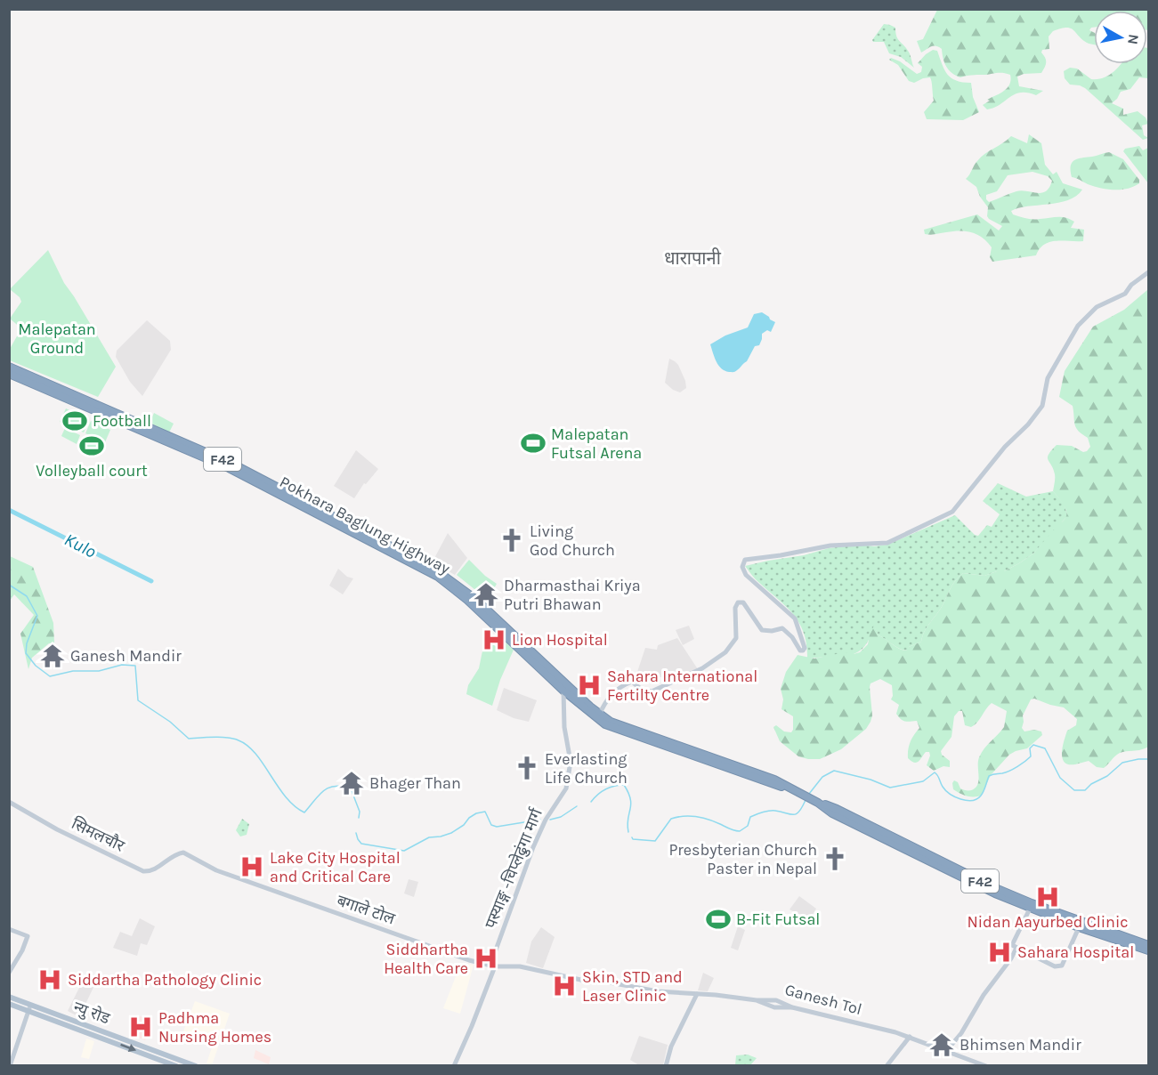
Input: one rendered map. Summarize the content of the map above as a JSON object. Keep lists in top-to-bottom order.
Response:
{
  "streets": {
    "highway": ["F42", "Pokhara Baglung Highway"],
    "main road": [
      "सिमलचौर",
      "पस्याङ्ग -चिप्लेढुंगा मार्ग",
      "बगाले टोल",
      "Ganesh Tol",
      "न्यु रोड"
    ]
  },
  "crossings": [
    ["F42", "Pokhara Baglung Highway"],
    ["Pokhara Baglung Highway", "पस्याङ्ग -चिप्लेढुंगा मार्ग"],
    ["सिमलचौर", "बगाले टोल"],
    ["पस्याङ्ग -चिप्लेढुंगा मार्ग", "बगाले टोल"],
    ["बगाले टोल", "Ganesh Tol"]
  ],
  "districts": ["धारापानी"],
  "water": ["Kulo"],
  "parks": ["Malepatan Ground"],
  "places": {
    "sports": [
      "Football",
      "Malepatan Futsal Arena",
      "Volleyball court",
      "B-Fit Futsal"
    ],
    "church": ["Living God Church", "Everlasting Life Church", "Presbyterian Church Paster in Nepal"],
    "temple": [
      "Dharmasthai Kriya Putri Bhawan",
      "Ganesh Mandir",
      "Bhager Than",
      "Bhimsen Mandir"
    ],
    "hospital": [
      "Lion Hospital",
      "Sahara International Fertilty Centre",
      "Lake City Hospital and Critical Care",
      "Nidan Aayurbed Clinic",
      "Sahara Hospital",
      "Siddhartha Health Care",
      "Siddartha Pathology Clinic",
      "Skin, STD and Laser Clinic",
      "Padhma Nursing Homes"
    ]
  },
  "north": "right"
}
